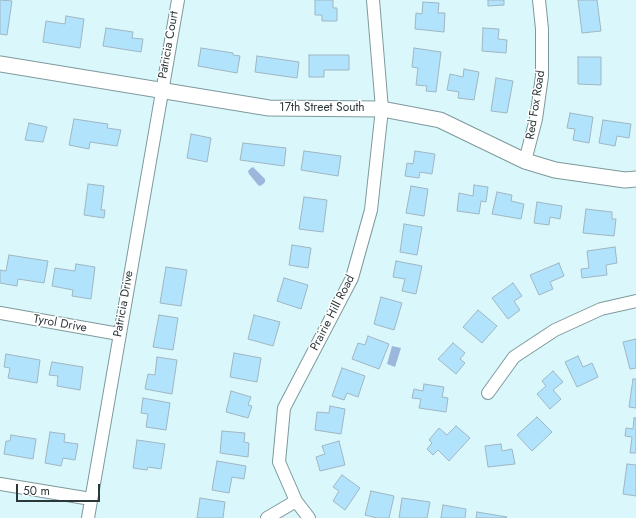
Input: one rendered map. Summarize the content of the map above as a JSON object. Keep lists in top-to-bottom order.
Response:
{
  "streets": {
    "street": [
      "Patricia Court",
      "Red Fox Road",
      "17th Street South",
      "Patricia Drive",
      "Prairie Hill Road",
      "Tyrol Drive"
    ]
  },
  "crossings": [
    ["Patricia Court", "17th Street South"],
    ["Patricia Court", "Patricia Drive"],
    ["Red Fox Road", "17th Street South"],
    ["17th Street South", "Patricia Drive"],
    ["17th Street South", "Prairie Hill Road"],
    ["Patricia Drive", "Tyrol Drive"]
  ],
  "scale_bar": "50 m"
}
